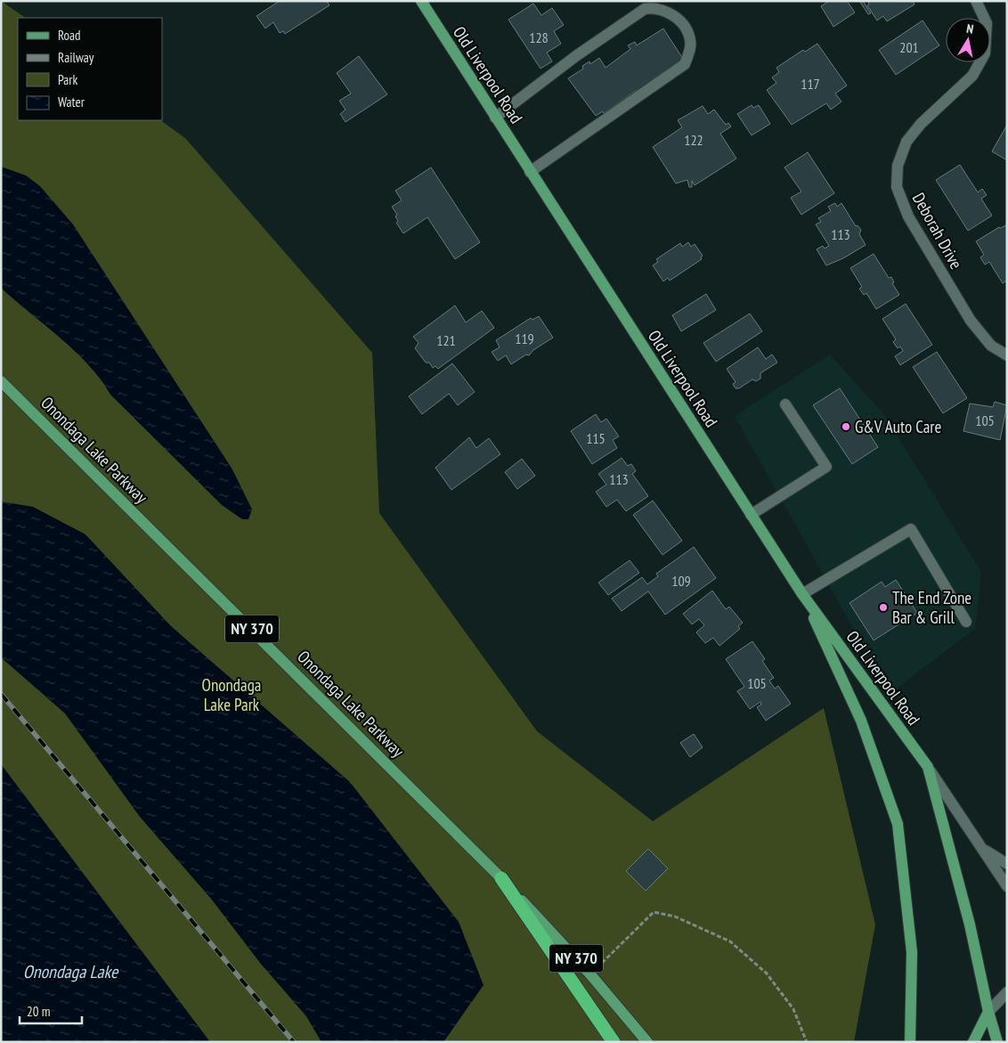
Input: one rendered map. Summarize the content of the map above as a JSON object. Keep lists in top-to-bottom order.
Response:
{
  "streets": {
    "main road": ["Old Liverpool Road", "Onondaga Lake Parkway", "NY 370"],
    "street": ["Deborah Drive"]
  },
  "water": ["Onondaga Lake"],
  "parks": ["Onondaga Lake Park"],
  "places": ["G&V Auto Care", "The End Zone Bar & Grill"],
  "house_numbers": [
    "128",
    "201",
    "117",
    "122",
    "113",
    "119",
    "121",
    "105",
    "115",
    "113",
    "109",
    "105"
  ],
  "legend": [
    "Road",
    "Railway",
    "Park",
    "Water"
  ],
  "scale_bar": "20 m",
  "north": "top"
}
